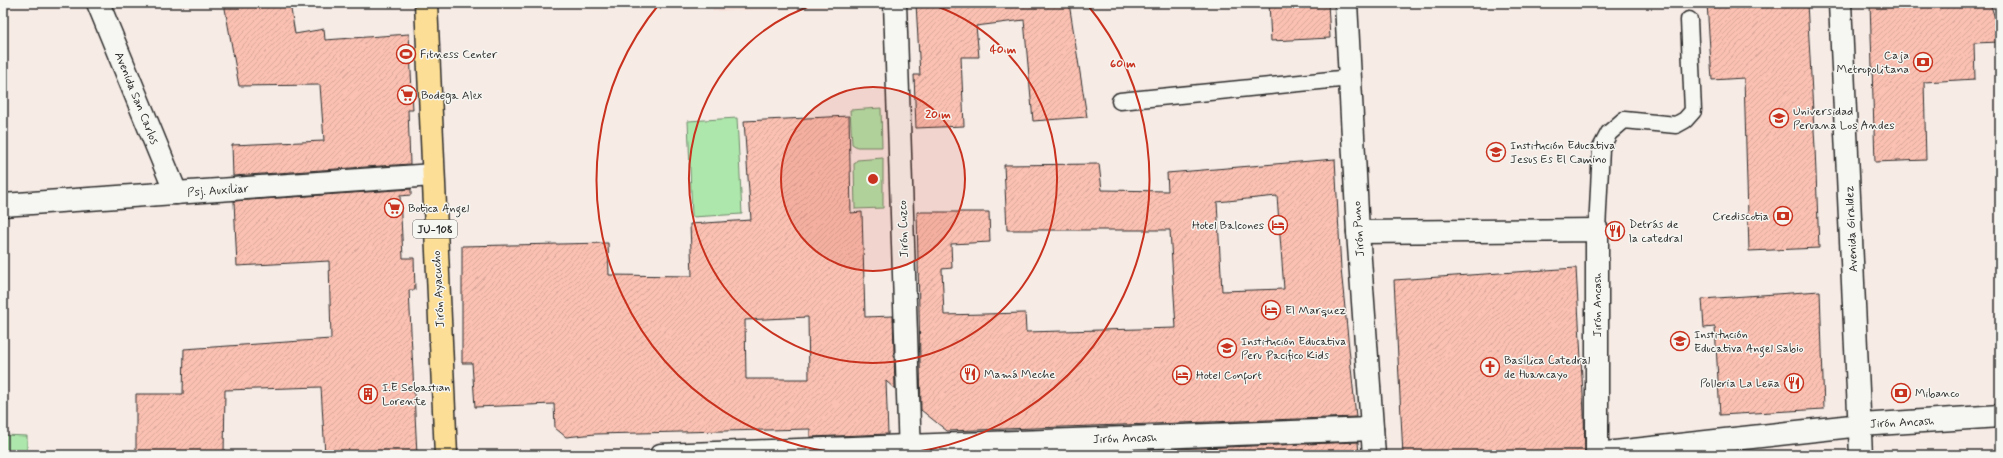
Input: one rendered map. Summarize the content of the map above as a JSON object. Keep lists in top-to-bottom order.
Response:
{
  "streets": {
    "main road": ["JU-108", "Jirón Ayacucho"],
    "street": [
      "Avenida San Carlos",
      "Psj. Auxiliar",
      "Jirón Cuzco",
      "Jirón Puno",
      "Avenida Giraldez",
      "Jirón Ancash"
    ]
  },
  "crossings": [
    ["Avenida San Carlos", "Psj. Auxiliar"],
    ["Psj. Auxiliar", "Jirón Ayacucho"],
    ["Jirón Cuzco", "Jirón Ancash"],
    ["Jirón Puno", "Jirón Ancash"],
    ["Avenida Giraldez", "Jirón Ancash"]
  ],
  "places": {
    "sports": ["Fitness Center"],
    "bank": ["Caja Metropolitana", "Crediscotia", "Mibanco"],
    "supermarket": ["Bodega Alex", "Botica Angel"],
    "school or university": [
      "Universidad Peruana Los Andes",
      "Institución Educativa Jesus Es El Camino",
      "Institución Educativa Angel Sabio",
      "Institución Educativa Peru Pacifico Kids"
    ],
    "hotel": ["Hotel Balcones", "El Marquez", "Hotel Confort"],
    "restaurant": ["Detrás de la catedral", "Mamá Meche", "Polleria La Leña"],
    "church": ["Basílica Catedral de Huancayo"],
    "building": ["I.E Sebastian Lorente"]
  },
  "rings": ["40 m", "60 m", "20 m"]
}
